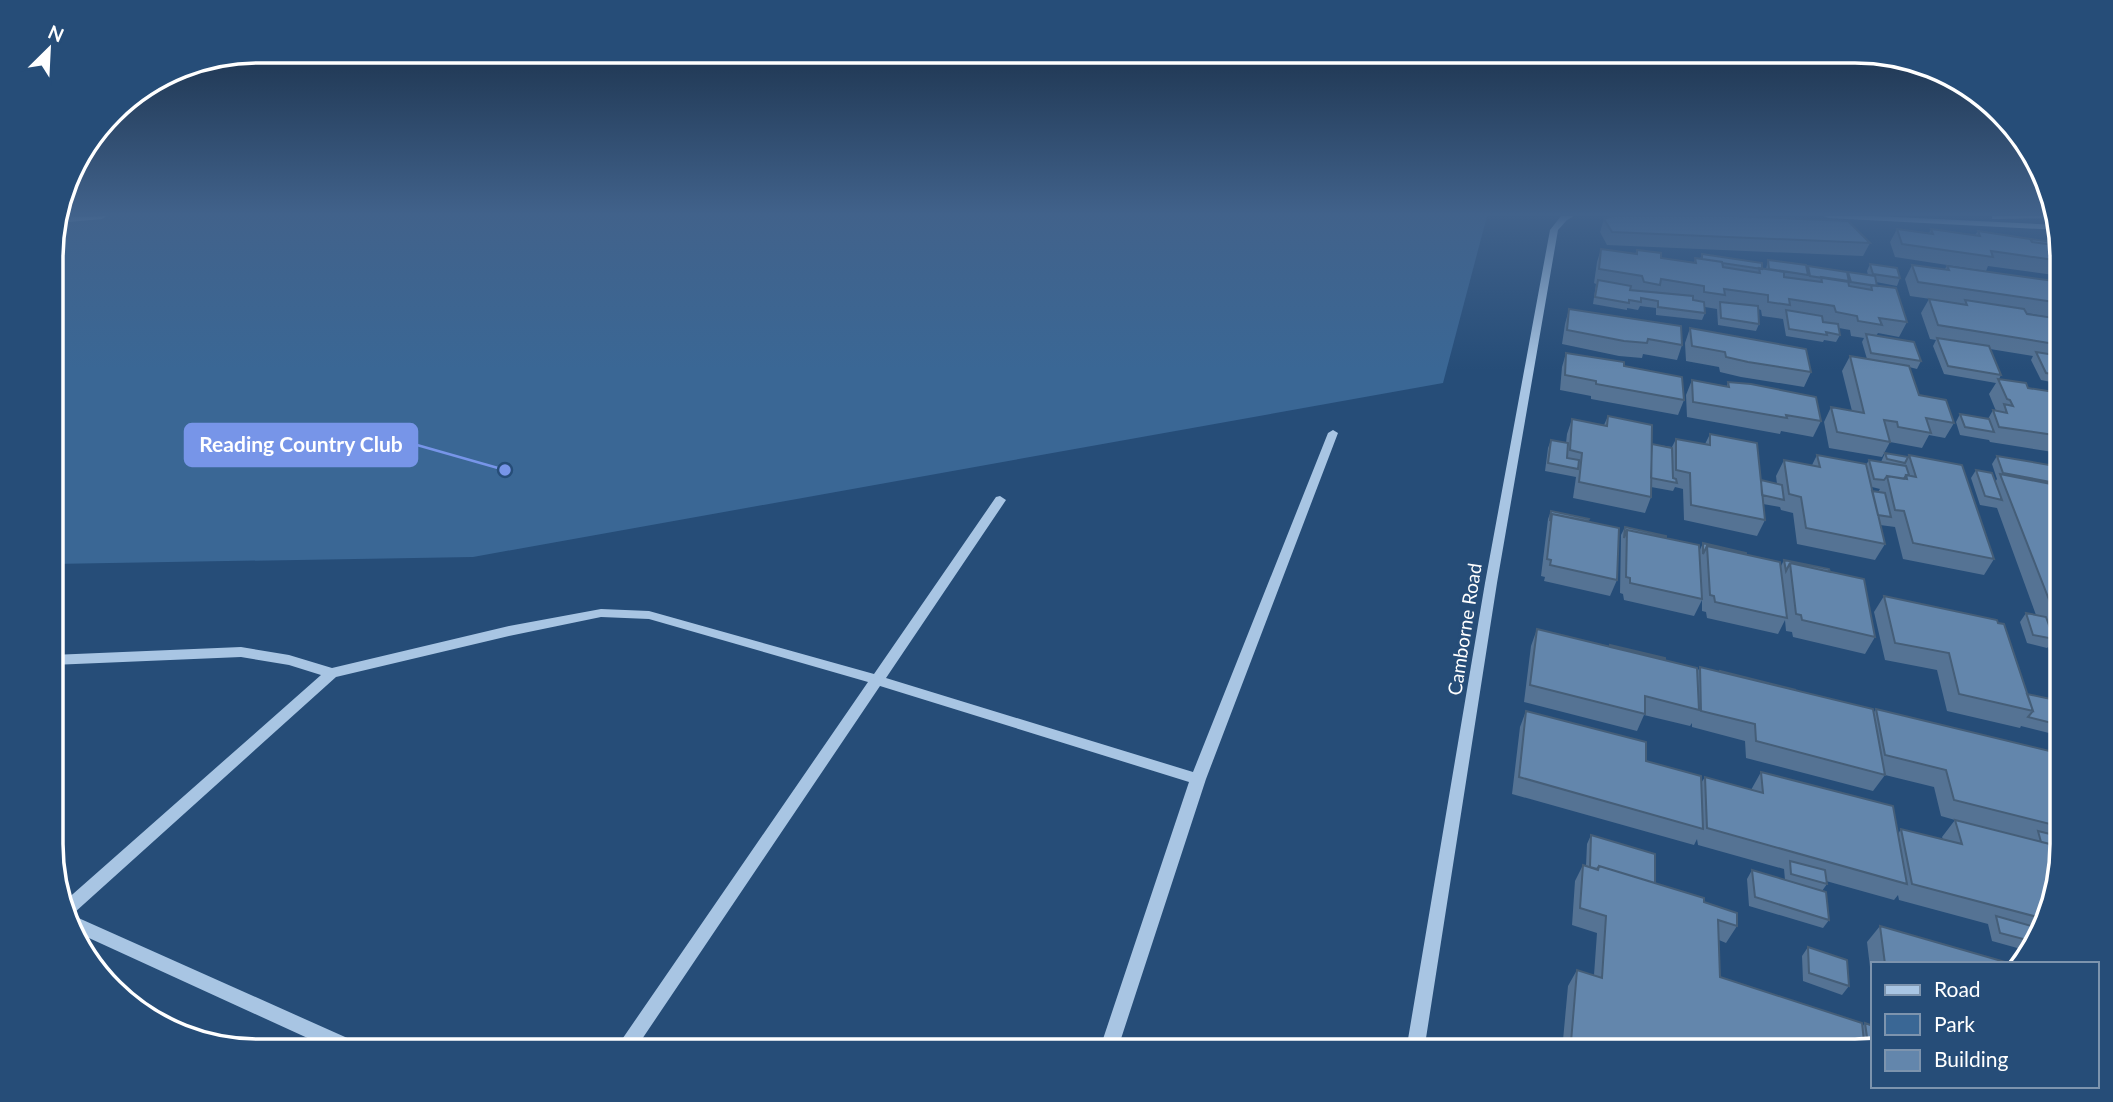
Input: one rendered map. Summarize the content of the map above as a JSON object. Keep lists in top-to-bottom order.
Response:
{
  "streets": {
    "street": ["Camborne Road"]
  },
  "places": ["Reading Country Club"],
  "legend": ["Road", "Park", "Building"],
  "north": "top right"
}
